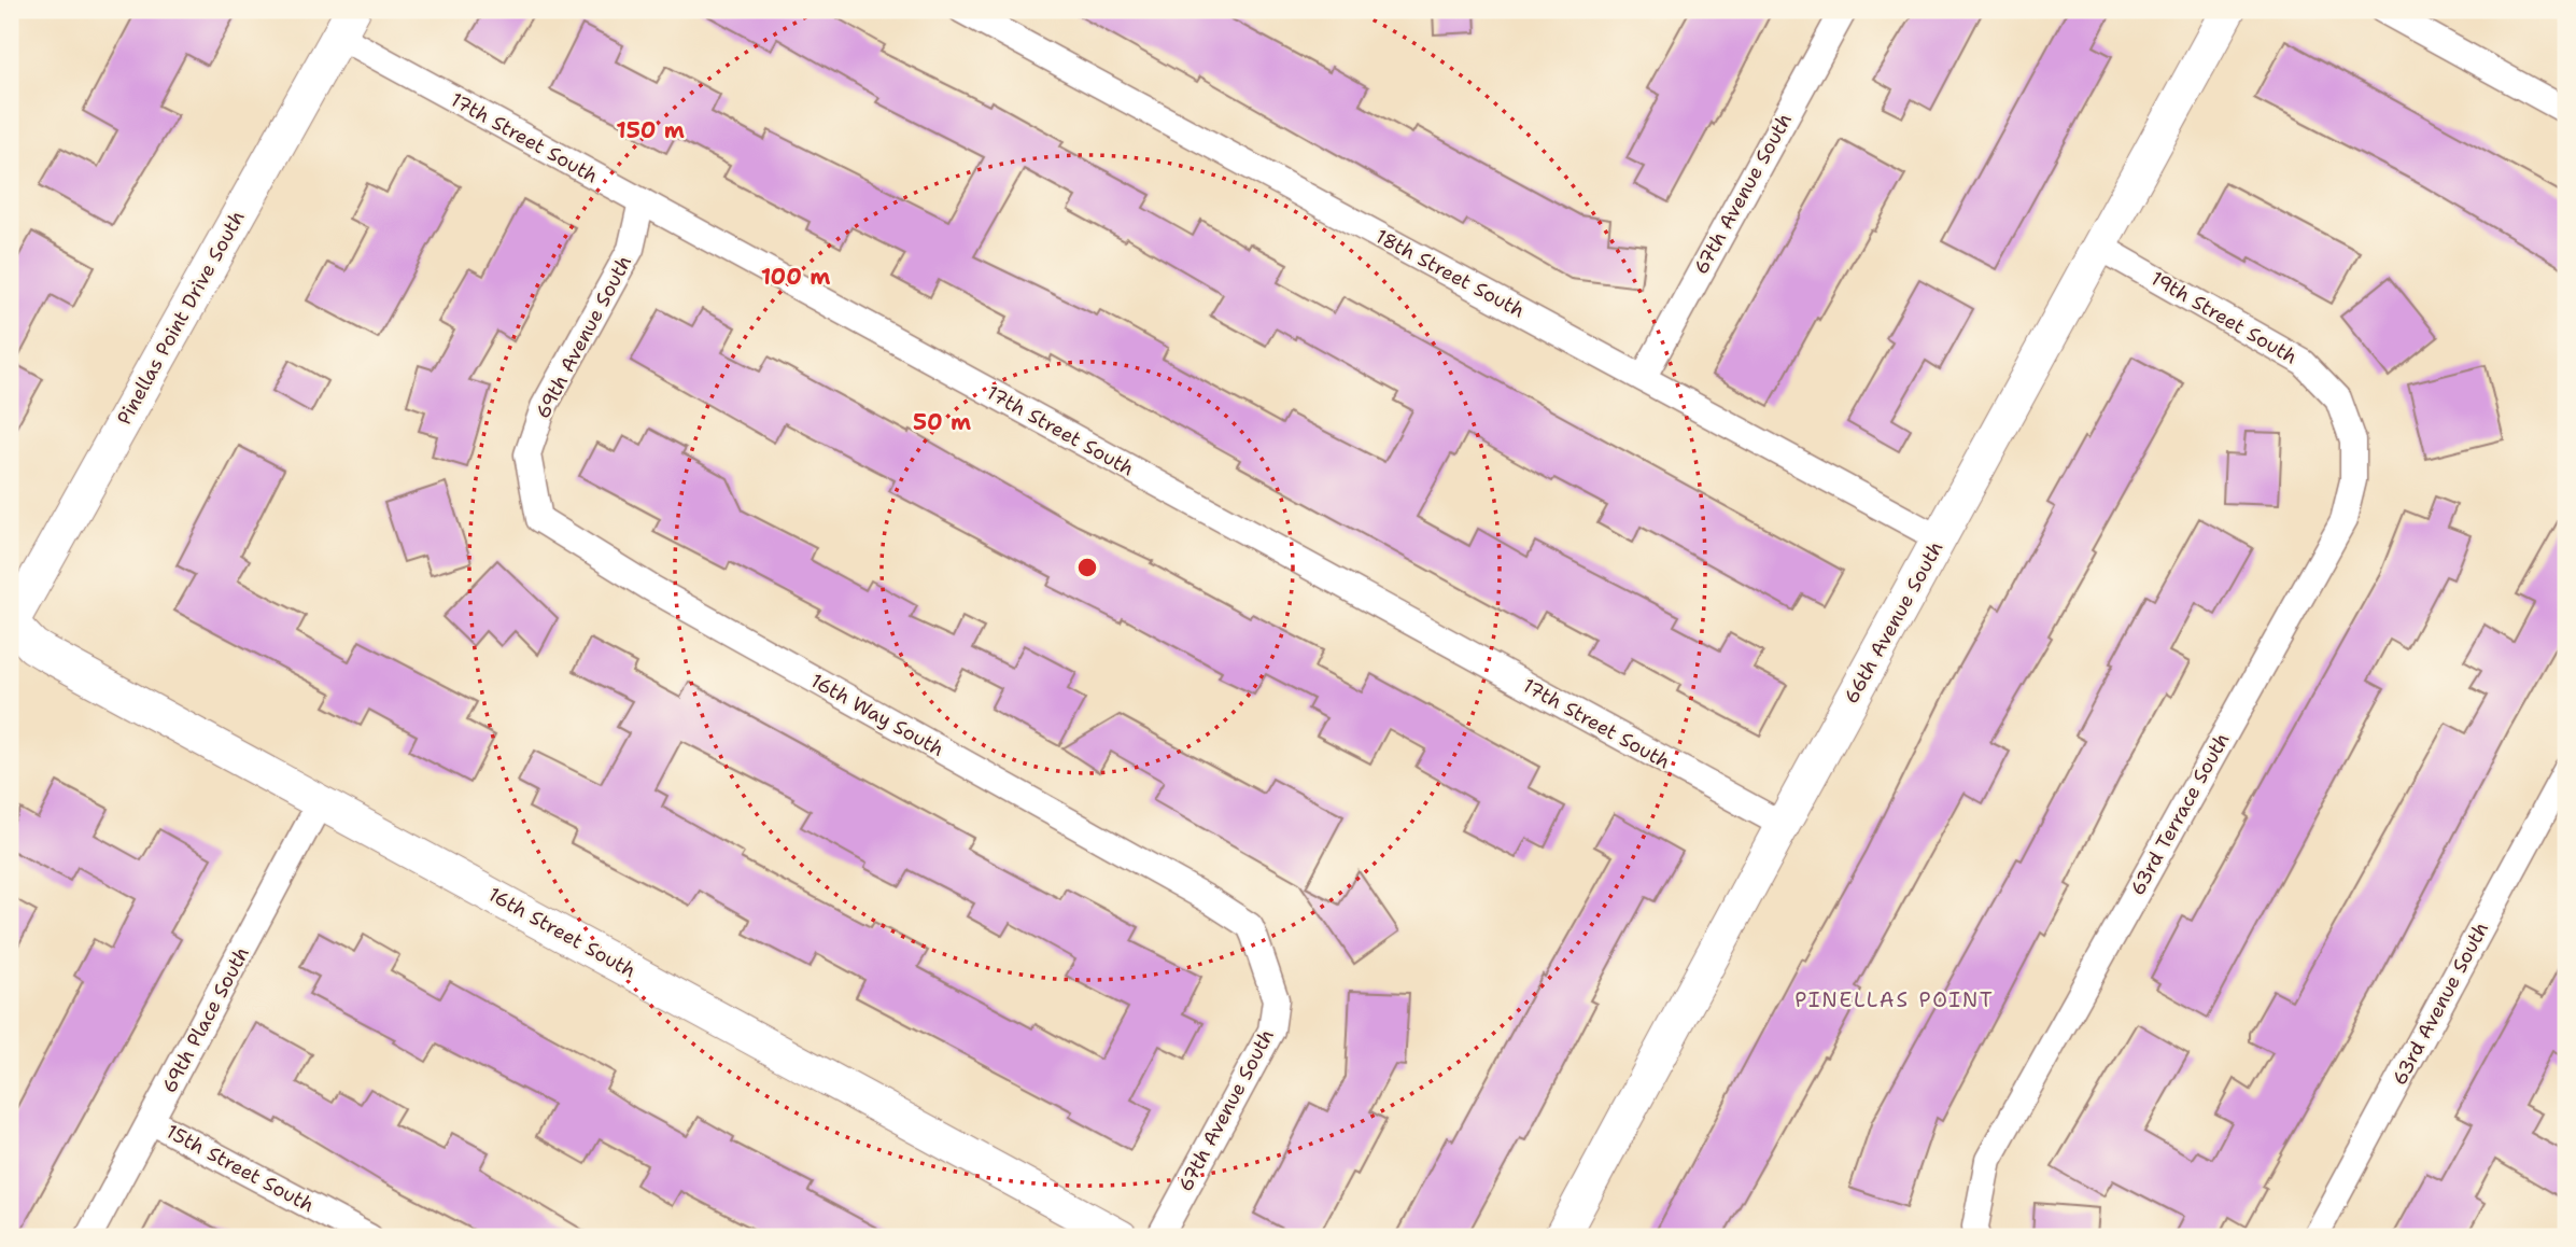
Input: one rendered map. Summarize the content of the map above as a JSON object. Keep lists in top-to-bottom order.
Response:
{
  "streets": {
    "street": [
      "17th Street South",
      "67th Avenue South",
      "18th Street South",
      "Pinellas Point Drive South",
      "19th Street South",
      "69th Avenue South",
      "66th Avenue South",
      "16th Way South",
      "63rd Terrace South",
      "16th Street South",
      "63rd Avenue South",
      "69th Place South",
      "15th Street South"
    ]
  },
  "crossings": [
    ["17th Street South", "Pinellas Point Drive South"],
    ["17th Street South", "69th Avenue South"],
    ["17th Street South", "66th Avenue South"],
    ["67th Avenue South", "18th Street South"],
    ["67th Avenue South", "16th Way South"],
    ["18th Street South", "66th Avenue South"],
    ["Pinellas Point Drive South", "16th Street South"],
    ["19th Street South", "66th Avenue South"],
    ["19th Street South", "63rd Terrace South"],
    ["69th Avenue South", "16th Way South"],
    ["16th Street South", "69th Place South"],
    ["69th Place South", "15th Street South"]
  ],
  "districts": ["PINELLAS POINT"],
  "rings": ["150 m", "100 m", "50 m"]
}
